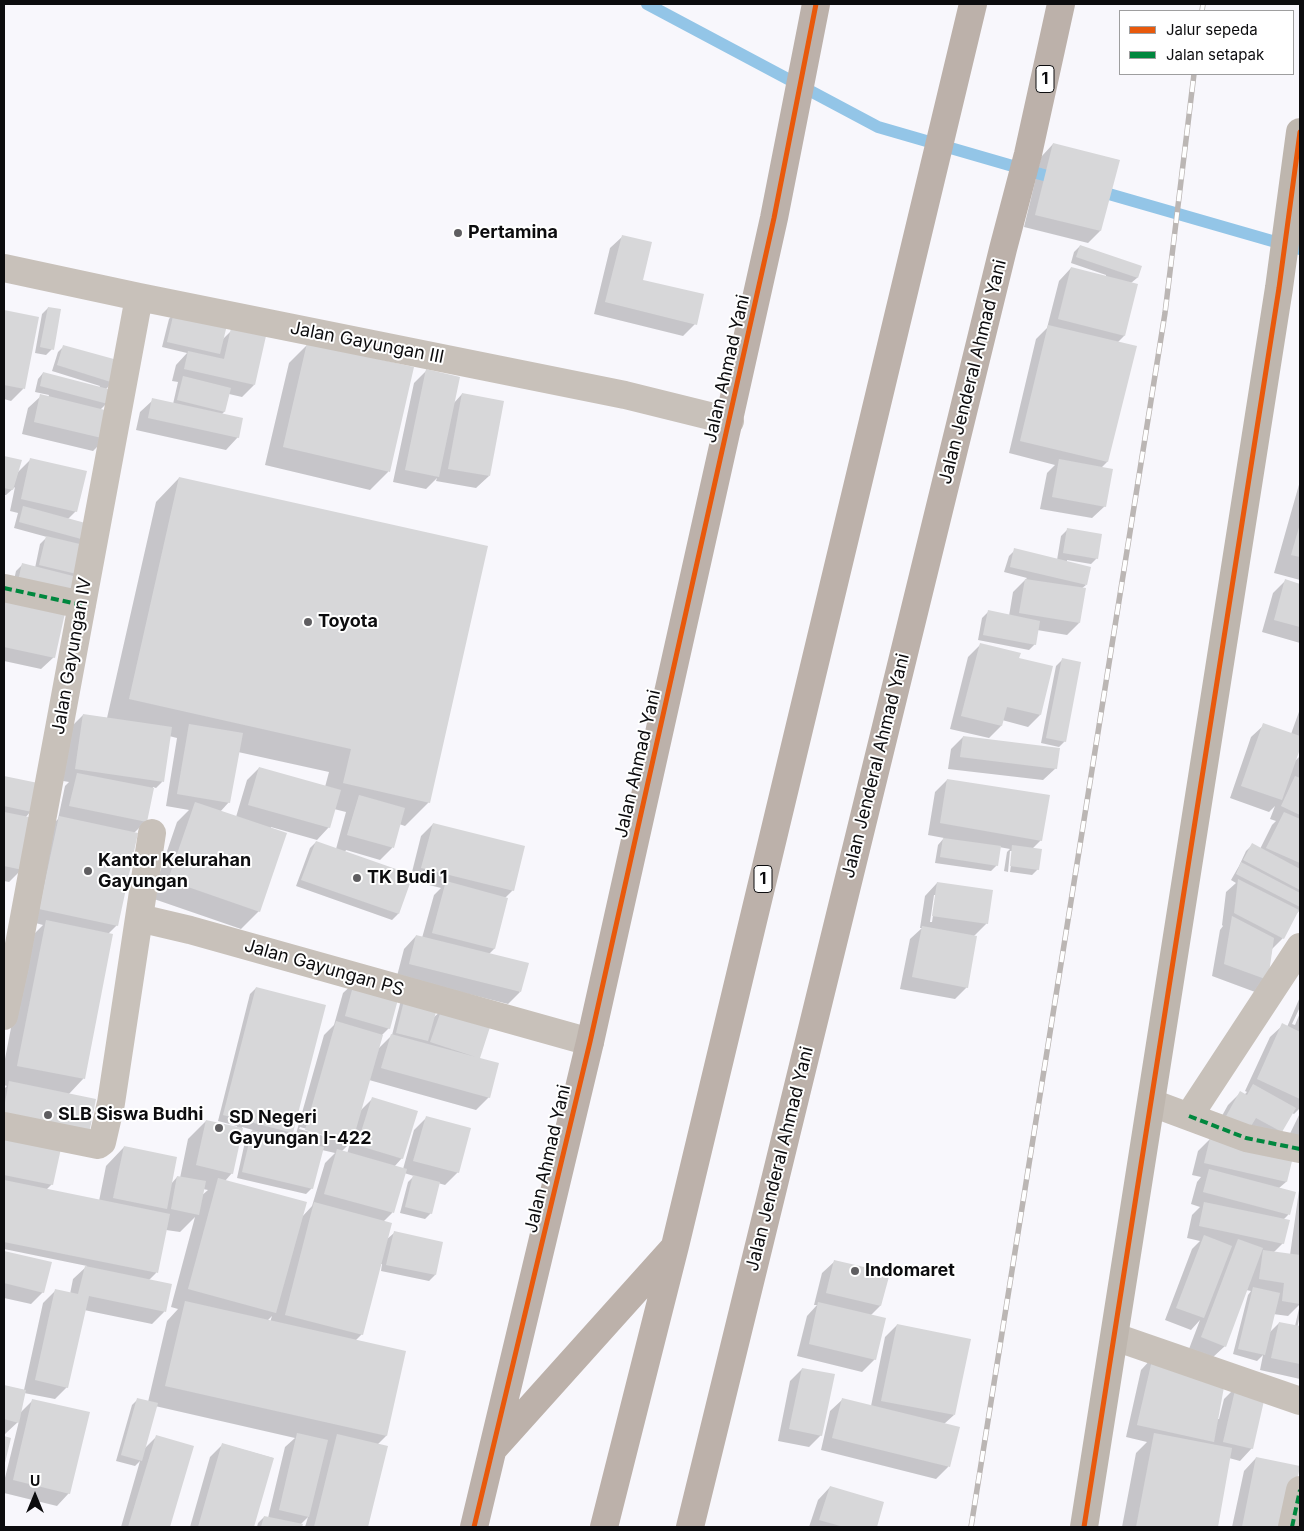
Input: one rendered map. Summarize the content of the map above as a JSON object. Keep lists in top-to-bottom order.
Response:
{
  "streets": {
    "highway": ["1", "Jalan Ahmad Yani", "Jalan Jenderal Ahmad Yani"],
    "street": ["Jalan Gayungan III", "Jalan Gayungan IV", "Jalan Gayungan PS"]
  },
  "crossings": [
    ["Jalan Gayungan III", "Jalan Ahmad Yani"],
    ["Jalan Gayungan III", "Jalan Gayungan IV"],
    ["Jalan Ahmad Yani", "Jalan Gayungan PS"]
  ],
  "places": [
    "Pertamina",
    "Toyota",
    "Kantor Kelurahan Gayungan",
    "TK Budi 1",
    "SLB Siswa Budhi",
    "SD Negeri Gayungan I-422",
    "Indomaret"
  ],
  "legend": ["Jalur sepeda", "Jalan setapak"],
  "north": "top"
}
